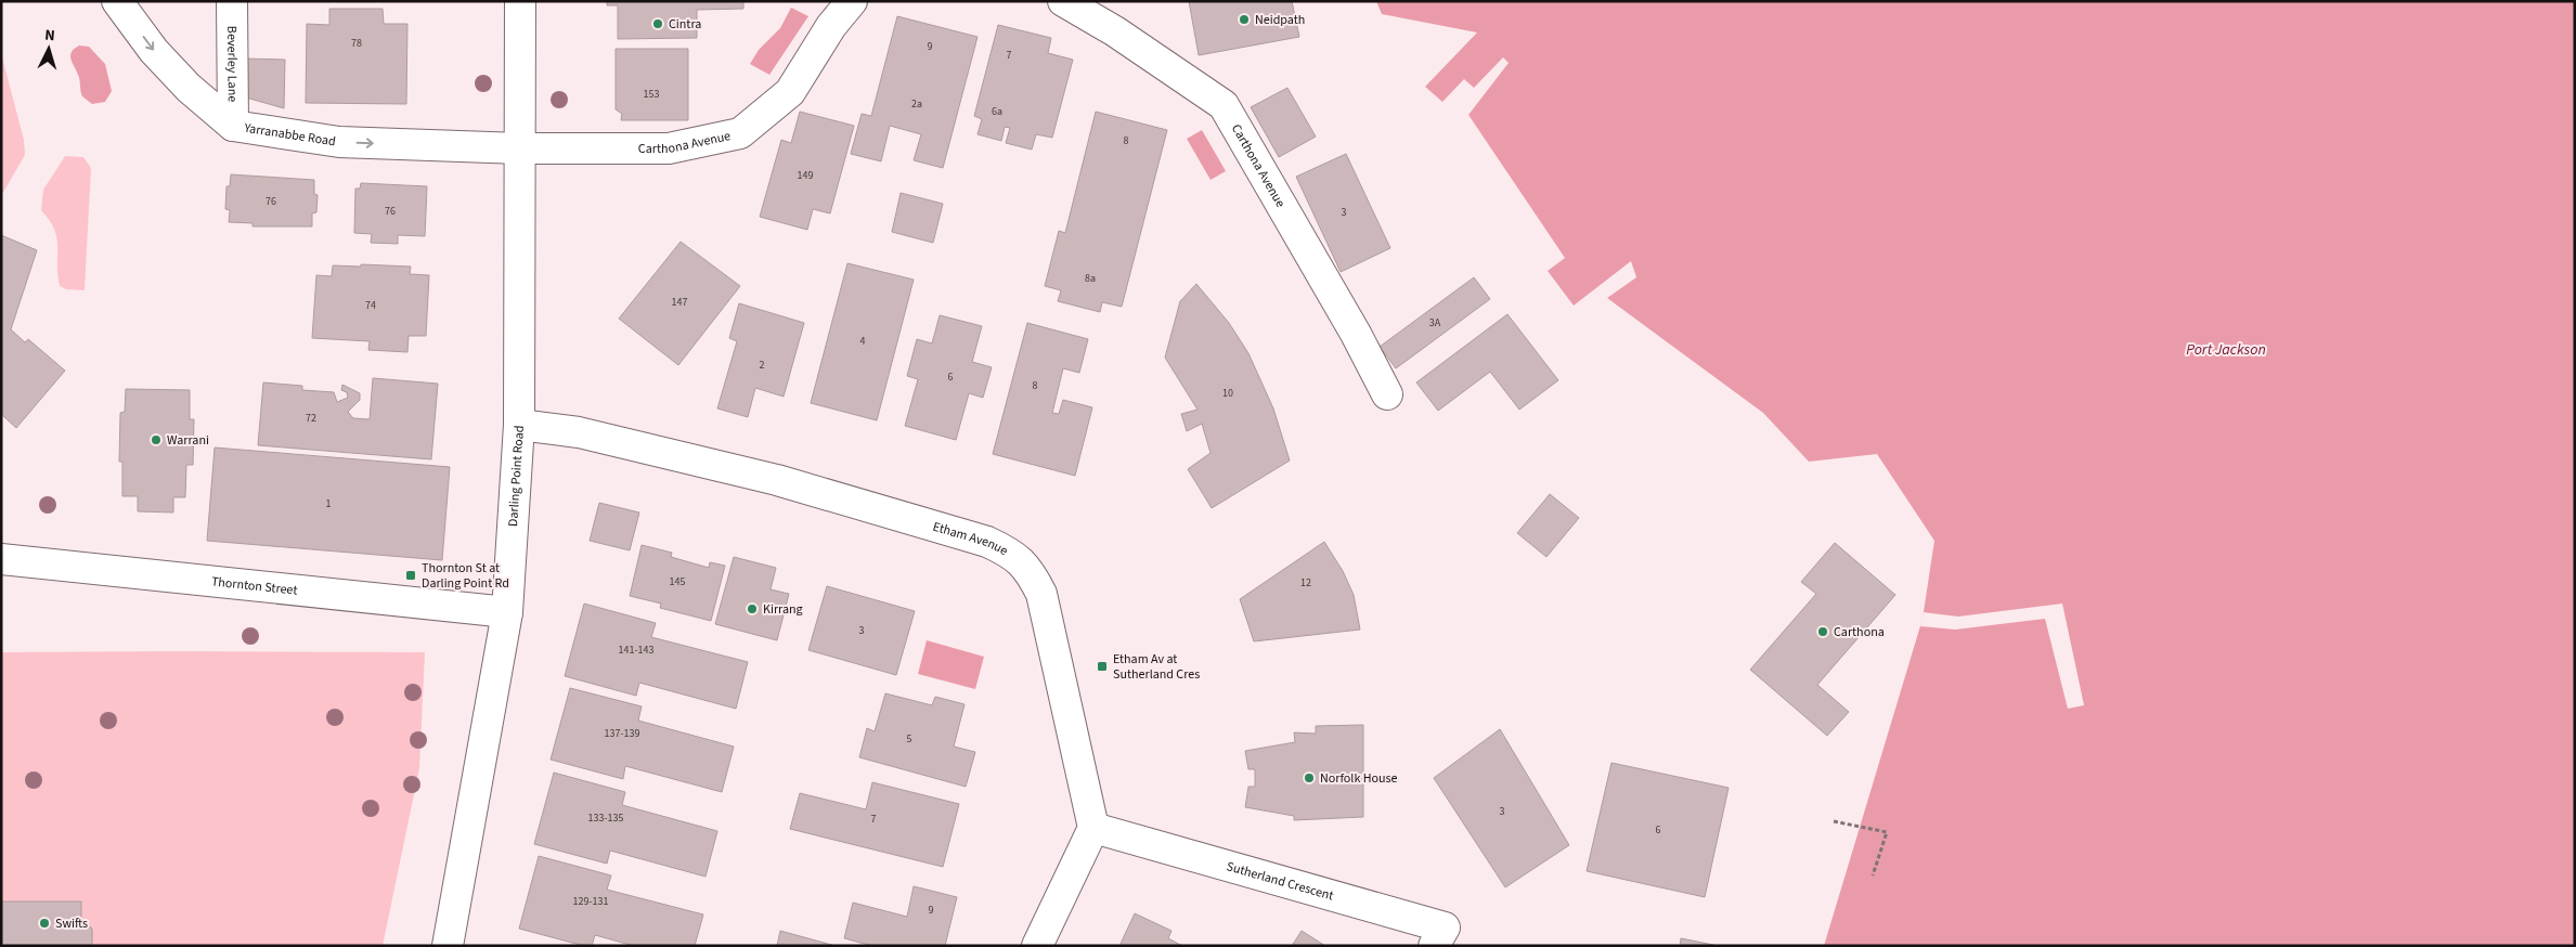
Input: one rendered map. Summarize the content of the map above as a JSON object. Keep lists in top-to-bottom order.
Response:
{
  "streets": {
    "street": [
      "Beverley Lane",
      "Yarranabbe Road",
      "Carthona Avenue",
      "Darling Point Road",
      "Etham Avenue",
      "Thornton Street",
      "Sutherland Crescent"
    ]
  },
  "crossings": [
    ["Beverley Lane", "Yarranabbe Road"],
    ["Yarranabbe Road", "Carthona Avenue"],
    ["Yarranabbe Road", "Darling Point Road"],
    ["Carthona Avenue", "Darling Point Road"],
    ["Darling Point Road", "Etham Avenue"],
    ["Darling Point Road", "Thornton Street"],
    ["Etham Avenue", "Sutherland Crescent"]
  ],
  "one_way": ["Yarranabbe Road"],
  "water": ["Port Jackson"],
  "places": {
    "other": [
      "Neidpath",
      "Cintra",
      "Warrani",
      "Kirrang",
      "Carthona",
      "Norfolk House",
      "Swifts"
    ],
    "transit": ["Thornton St at Darling Point Rd", "Etham Av at Sutherland Cres"]
  },
  "house_numbers": [
    "78",
    "9",
    "7",
    "153",
    "2a",
    "6a",
    "8",
    "149",
    "76",
    "76",
    "3",
    "8a",
    "147",
    "74",
    "3A",
    "4",
    "2",
    "6",
    "8",
    "10",
    "72",
    "1",
    "145",
    "12",
    "3",
    "141-143",
    "137-139",
    "5",
    "3",
    "133-135",
    "7",
    "6",
    "129-131",
    "9"
  ],
  "north": "top"
}
